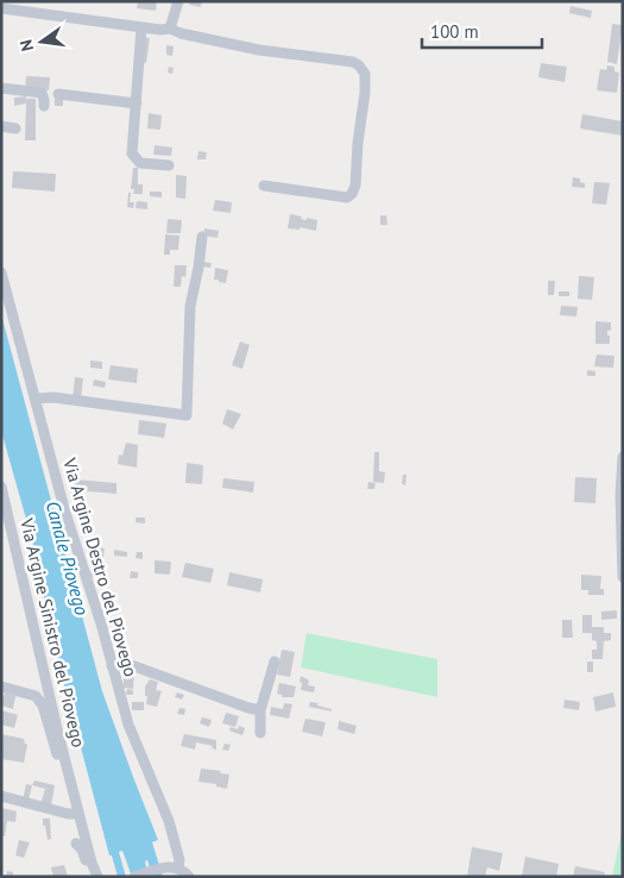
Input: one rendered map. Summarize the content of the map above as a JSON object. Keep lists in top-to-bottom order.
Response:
{
  "streets": {
    "street": ["Via Argine Destro del Piovego", "Via Argine Sinistro del Piovego"]
  },
  "water": ["Canale Piovego"],
  "scale_bar": "100 m",
  "north": "left"
}
